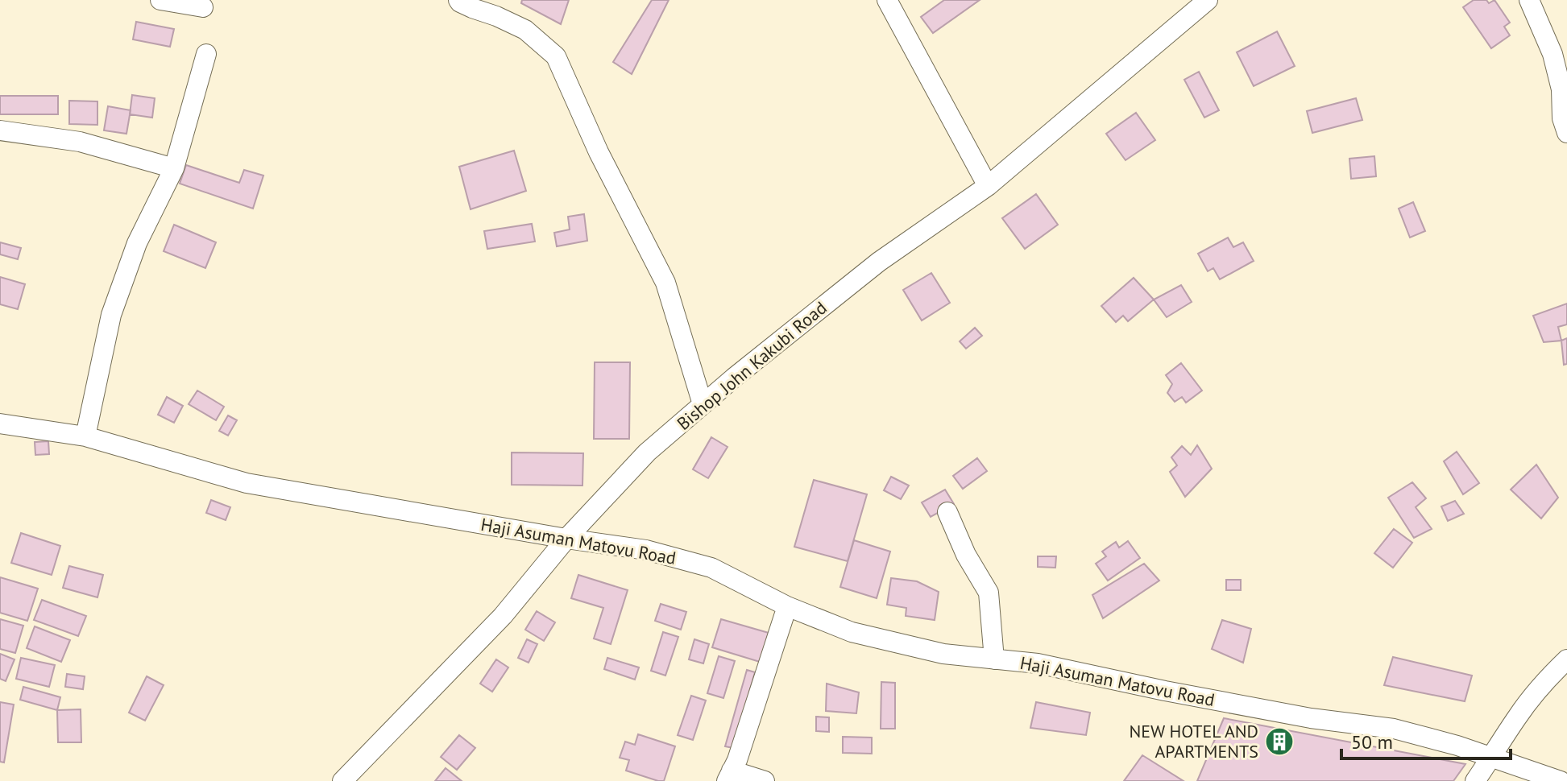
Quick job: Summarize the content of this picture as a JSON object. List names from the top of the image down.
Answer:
{
  "streets": {
    "street": ["Bishop John Kakubi Road", "Haji Asuman Matovu Road"]
  },
  "crossings": [
    ["Bishop John Kakubi Road", "Haji Asuman Matovu Road"]
  ],
  "places": {
    "building": ["NEW HOTEL AND APARTMENTS"]
  },
  "scale_bar": "50 m"
}
